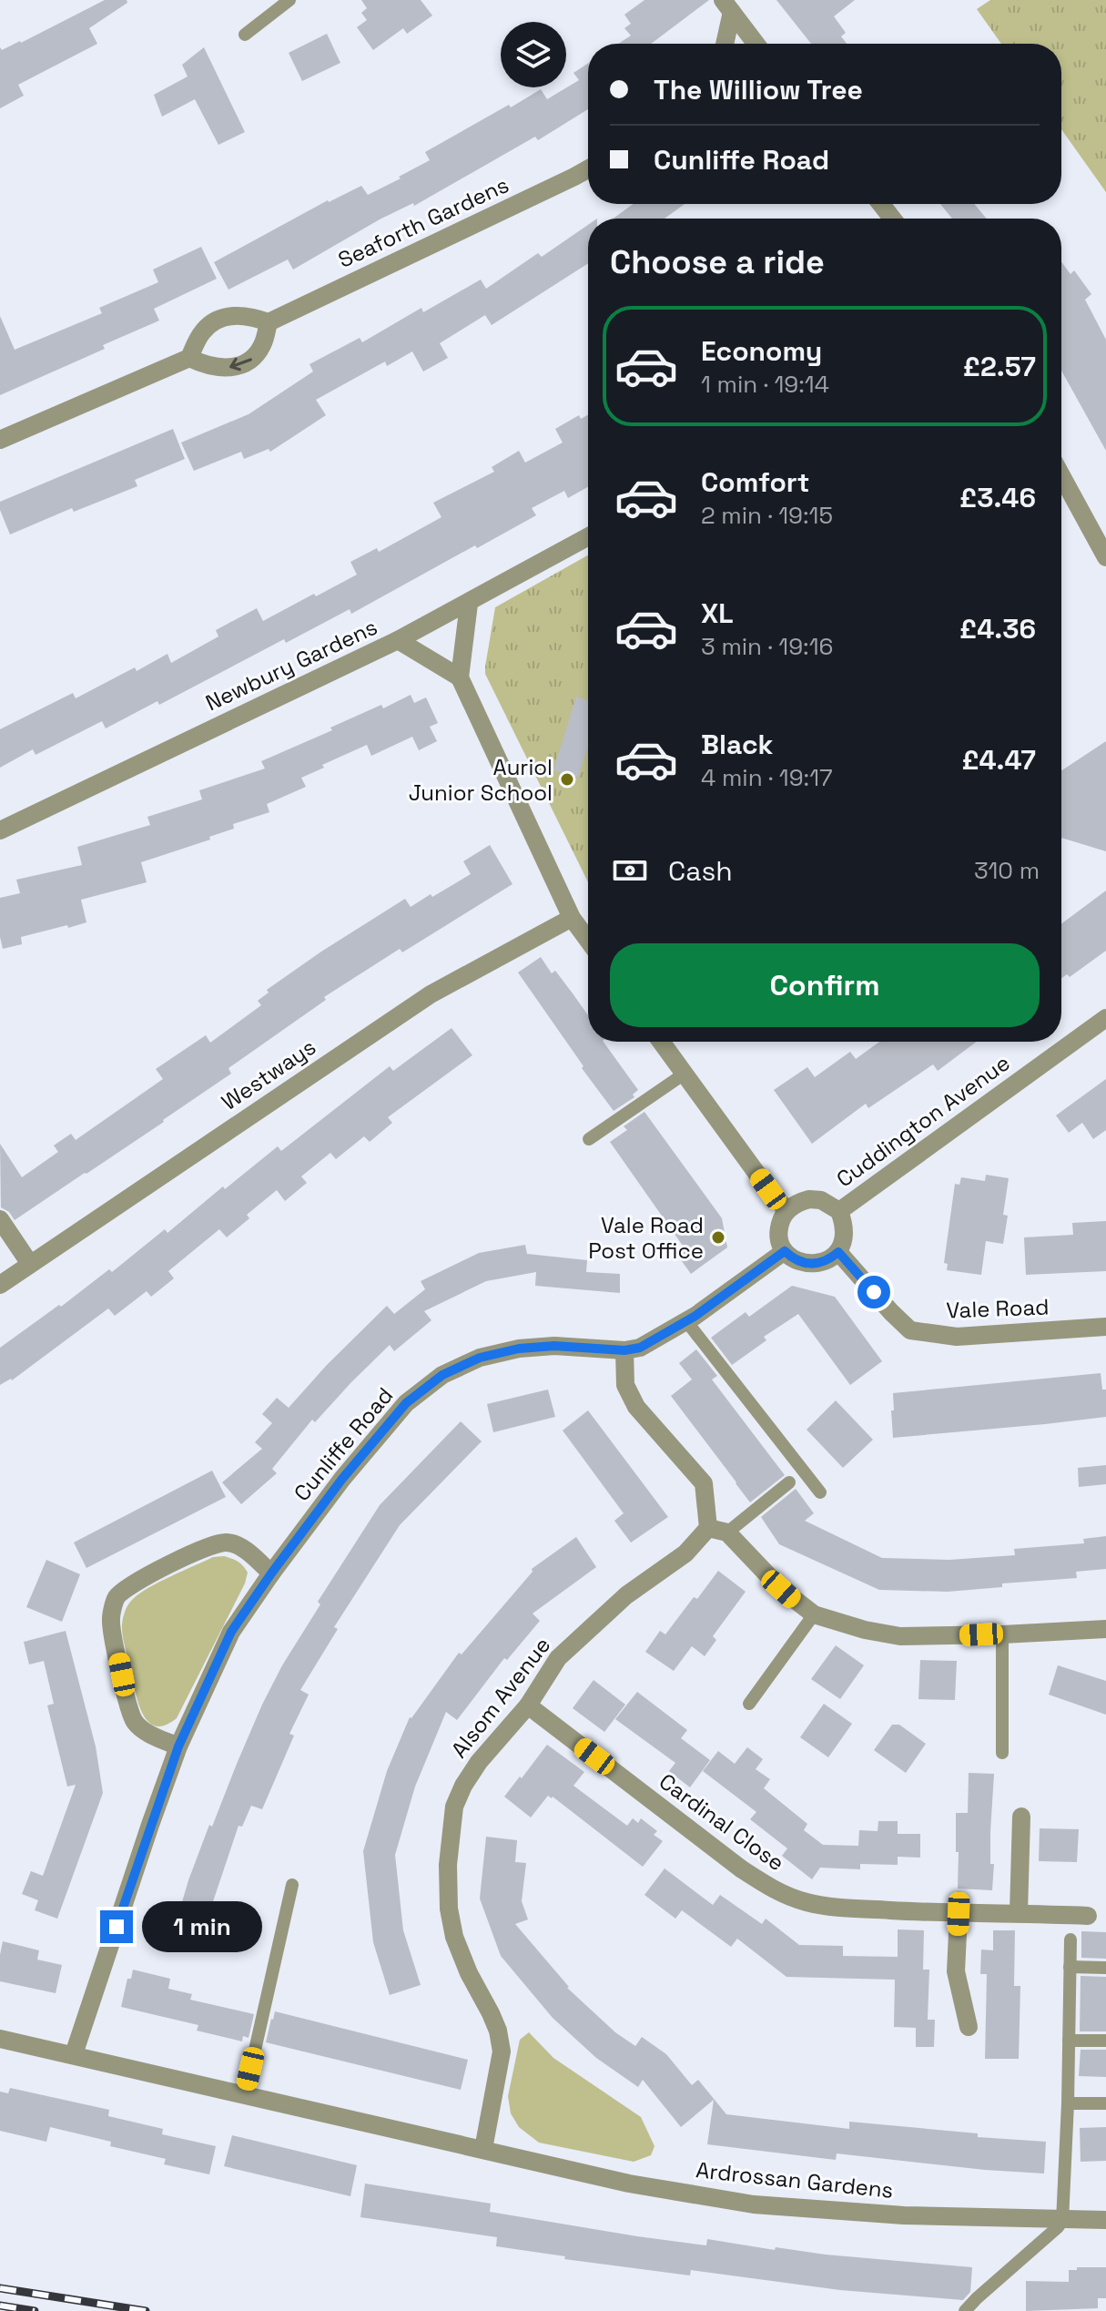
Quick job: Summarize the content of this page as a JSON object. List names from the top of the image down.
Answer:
{
  "streets": {
    "street": [
      "Seaforth Gardens",
      "Newbury Gardens",
      "Westways",
      "Cuddington Avenue",
      "Vale Road",
      "Cunliffe Road",
      "Alsom Avenue",
      "Cardinal Close",
      "Ardrossan Gardens"
    ]
  },
  "crossings": [
    ["Cuddington Avenue", "Vale Road"],
    ["Cuddington Avenue", "Cunliffe Road"],
    ["Vale Road", "Cunliffe Road"],
    ["Cunliffe Road", "Ardrossan Gardens"],
    ["Alsom Avenue", "Cardinal Close"],
    ["Alsom Avenue", "Ardrossan Gardens"]
  ],
  "places": ["Auriol Junior School", "Vale Road Post Office"],
  "page": {
    "banner": ["The Williow Tree", "Cunliffe Road"],
    "heading": "Choose a ride",
    "list": [
      {
        "name": "Economy",
        "note": "1 min · 19:14",
        "value": "£2.57"
      },
      {
        "name": "Comfort",
        "note": "2 min · 19:15",
        "value": "£3.46"
      },
      {
        "name": "XL",
        "note": "3 min · 19:16",
        "value": "£4.36"
      },
      {
        "name": "Black",
        "note": "4 min · 19:17",
        "value": "£4.47"
      }
    ],
    "pay": ["Cash", "310 m"],
    "buttons": "Confirm",
    "bubble": "1 min"
  }
}
